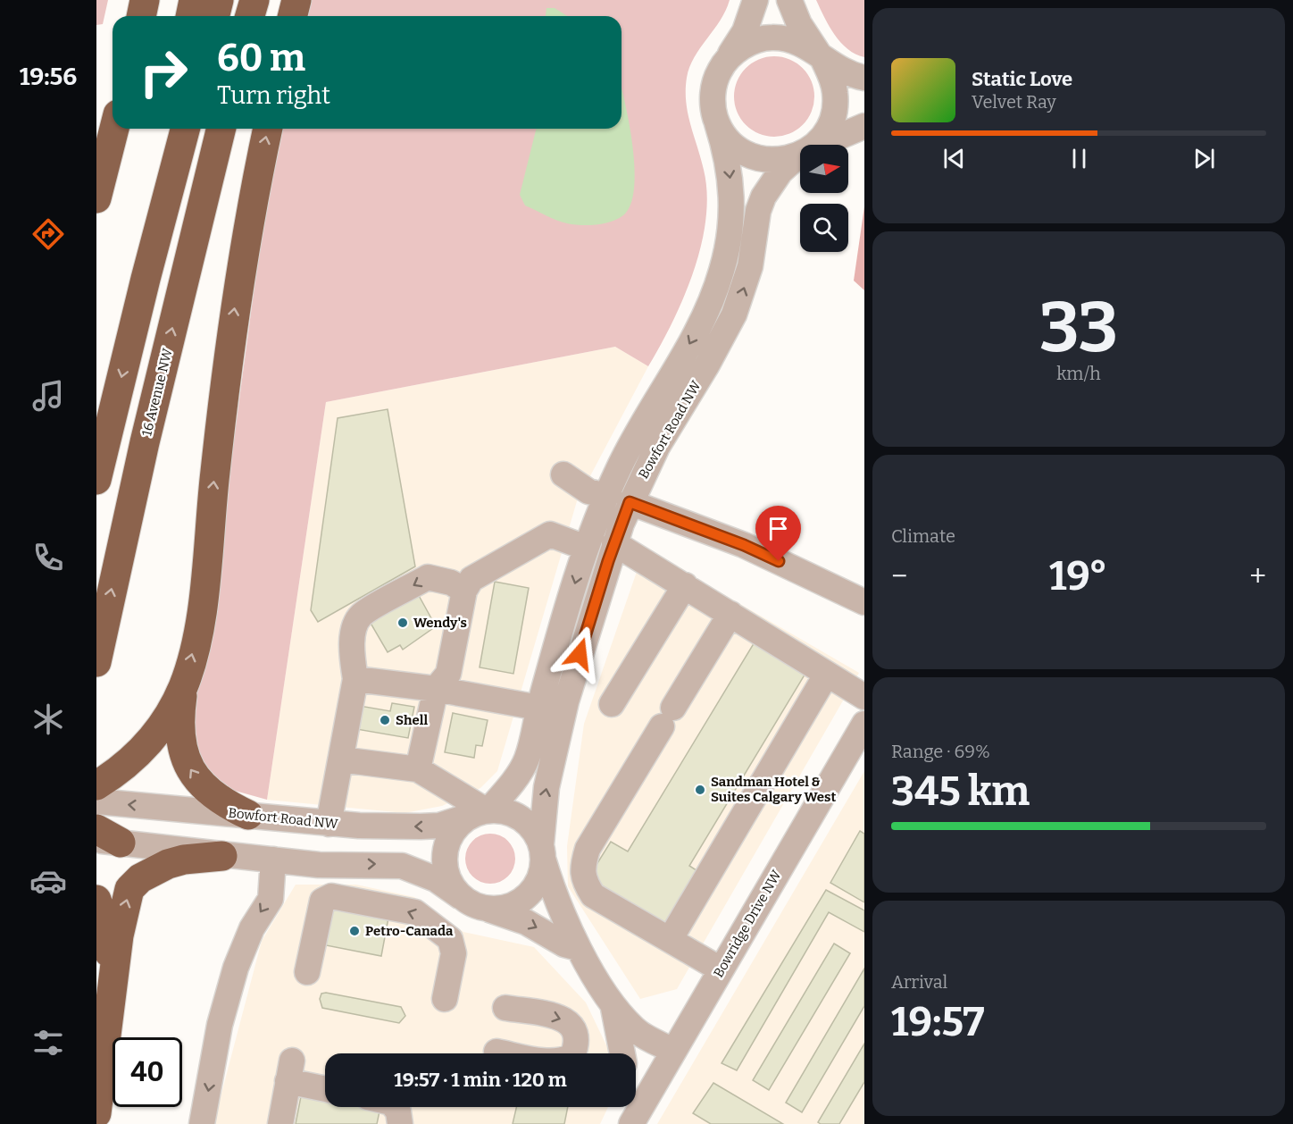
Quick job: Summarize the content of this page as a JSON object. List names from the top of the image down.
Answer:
{
  "streets": {
    "highway": ["16 Avenue NW"],
    "street": ["Bowfort Road NW", "Bowridge Drive NW"]
  },
  "crossings": [
    ["Bowfort Road NW", "Bowridge Drive NW"]
  ],
  "places": [
    "Wendy's",
    "Shell",
    "Sandman Hotel & Suites Calgary West",
    "Petro-Canada"
  ],
  "north": "right",
  "page": {
    "tabs": "19:56",
    "turn": ["60 m", "Turn right"],
    "song": ["Static Love", "Velvet Ray"],
    "tile": [
      ["33", "km/h"],
      "Climate",
      ["Range · 69%", "345 km"],
      ["Arrival", "19:57"]
    ],
    "heat": ["−", "19°", "+"],
    "limit": "40",
    "trip": "19:57 · 1 min · 120 m"
  }
}
